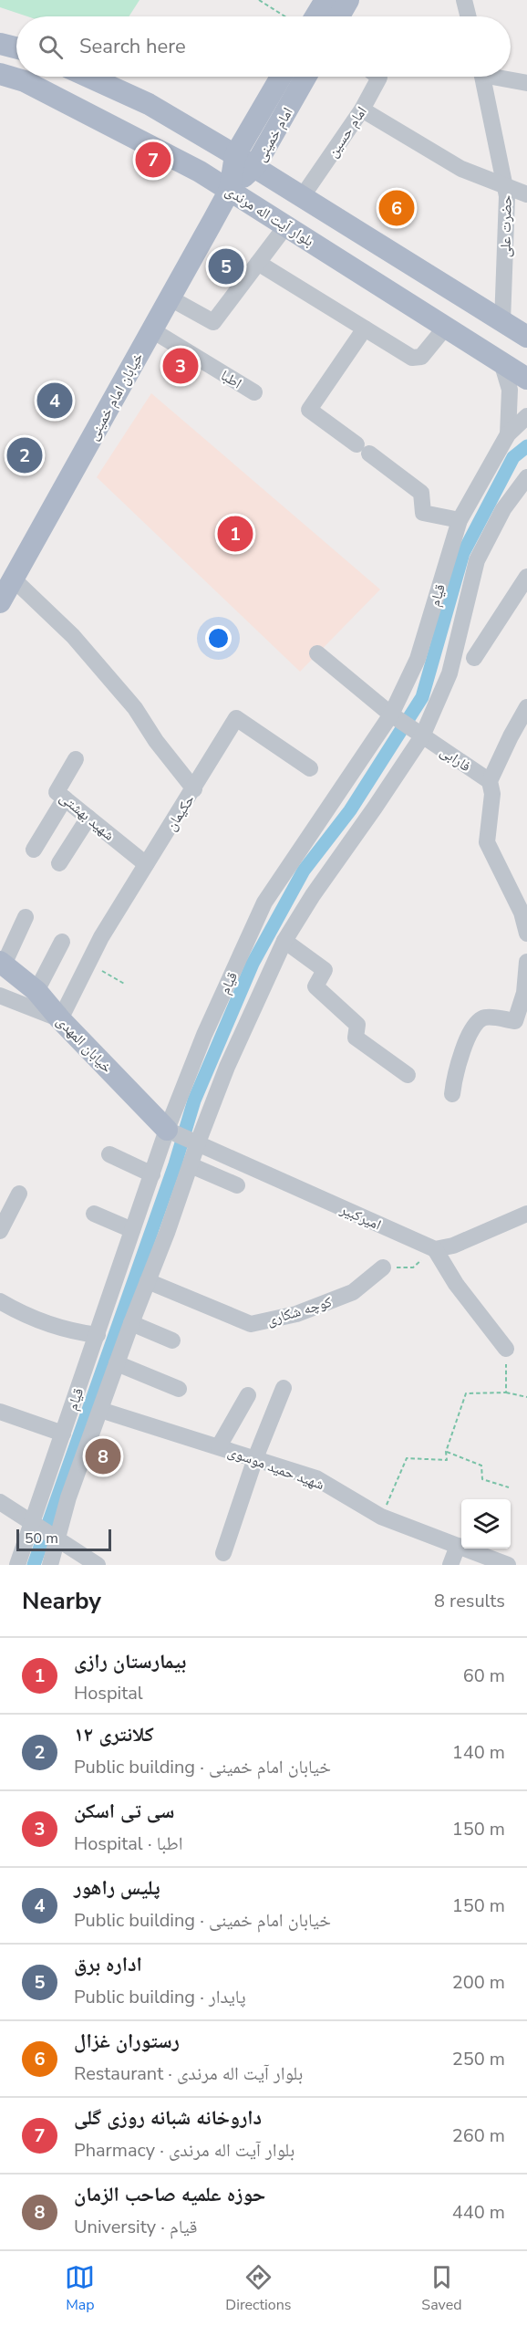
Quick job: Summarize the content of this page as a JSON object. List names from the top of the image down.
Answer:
{
  "streets": {
    "main road": [
      "امام خمینی",
      "بلوار آیت اله مرندی",
      "خیابان امام خمینی",
      "خیابان المهدی"
    ],
    "street": [
      "امام حسین",
      "حضرت علی",
      "اطبا",
      "قیام",
      "فارابی",
      "حکیمان",
      "شهید بهشتی",
      "امیرکبیر",
      "کوچه شکاری",
      "شهید حمید موسوی"
    ]
  },
  "crossings": [
    ["امام خمینی", "بلوار آیت اله مرندی"],
    ["امام خمینی", "خیابان امام خمینی"],
    ["بلوار آیت اله مرندی", "خیابان امام خمینی"],
    ["اطبا", "خیابان امام خمینی"],
    ["خیابان امام خمینی", "حکیمان"],
    ["قیام", "فارابی"],
    ["قیام", "خیابان المهدی"],
    ["قیام", "امیرکبیر"],
    ["قیام", "کوچه شکاری"],
    ["قیام", "شهید حمید موسوی"],
    ["حکیمان", "شهید بهشتی"],
    ["حکیمان", "خیابان المهدی"],
    ["خیابان المهدی", "امیرکبیر"]
  ],
  "scale_bar": "50 m",
  "page": {
    "search": "Search here",
    "pins": [
      "7",
      "6",
      "5",
      "3",
      "4",
      "2",
      "1",
      "8"
    ],
    "scale": "50 m",
    "heading": ["Nearby", "8 results"],
    "list": [
      {
        "mark": "1",
        "name": "بیمارستان رازی",
        "note": "Hospital",
        "value": "60 m"
      },
      {
        "mark": "2",
        "name": "کلانتری ۱۲",
        "note": "Public building · خیابان امام خمینی",
        "value": "140 m"
      },
      {
        "mark": "3",
        "name": "سی تی اسکن",
        "note": "Hospital · اطبا",
        "value": "150 m"
      },
      {
        "mark": "4",
        "name": "پلیس راهور",
        "note": "Public building · خیابان امام خمینی",
        "value": "150 m"
      },
      {
        "mark": "5",
        "name": "اداره برق",
        "note": "Public building · پایدار",
        "value": "200 m"
      },
      {
        "mark": "6",
        "name": "رستوران غزال",
        "note": "Restaurant · بلوار آیت اله مرندی",
        "value": "250 m"
      },
      {
        "mark": "7",
        "name": "داروخانه شبانه روزی گلی",
        "note": "Pharmacy · بلوار آیت اله مرندی",
        "value": "260 m"
      },
      {
        "mark": "8",
        "name": "حوزه علمیه صاحب الزمان",
        "note": "University · قیام",
        "value": "440 m"
      }
    ],
    "nav": ["Map", "Directions", "Saved"]
  }
}
